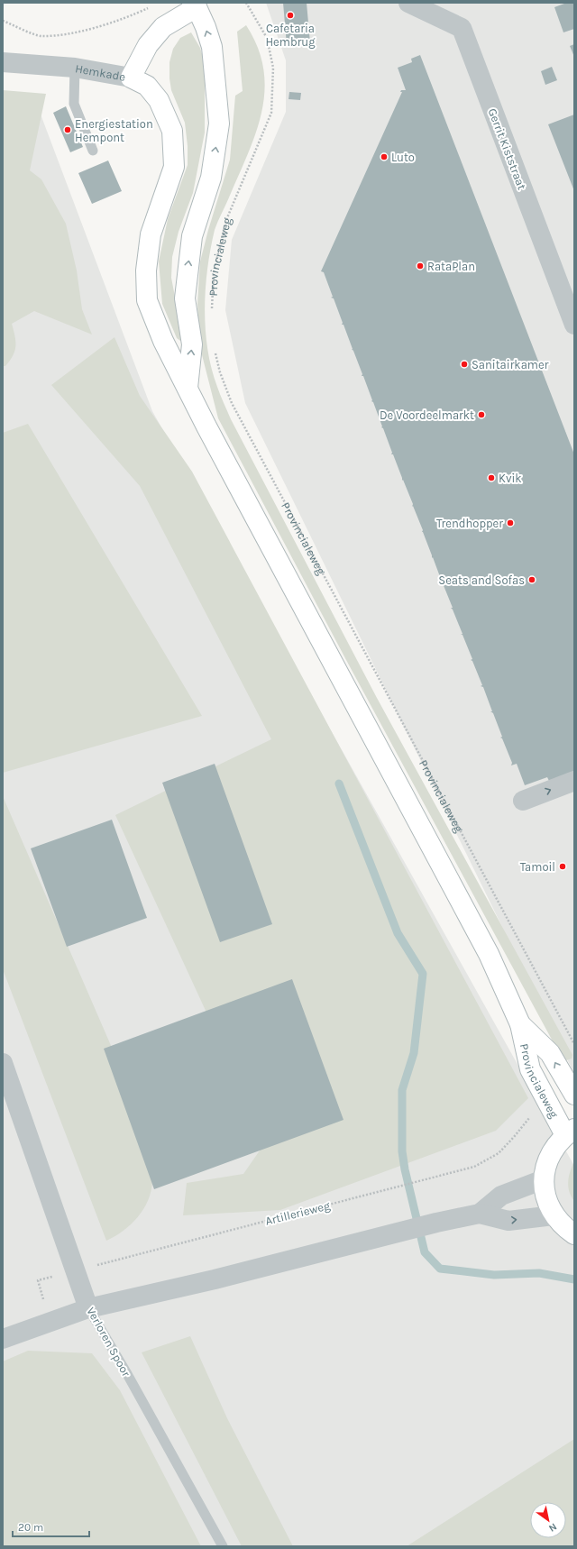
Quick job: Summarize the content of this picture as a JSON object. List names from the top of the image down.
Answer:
{
  "streets": {
    "main road": ["Hemkade", "Provincialeweg"],
    "street": ["Gerrit Kiststraat", "Verloren Spoor"],
    "path": ["Artillerieweg"]
  },
  "crossings": [
    ["Hemkade", "Provincialeweg"],
    ["Provincialeweg", "Artillerieweg"],
    ["Artillerieweg", "Verloren Spoor"]
  ],
  "places": [
    "Cafetaria Hembrug",
    "Energiestation Hempont",
    "Luto",
    "RataPlan",
    "Sanitairkamer",
    "De Voordeelmarkt",
    "Kvik",
    "Trendhopper",
    "Seats and Sofas",
    "Tamoil"
  ],
  "scale_bar": "20 m",
  "north": "bottom right"
}
